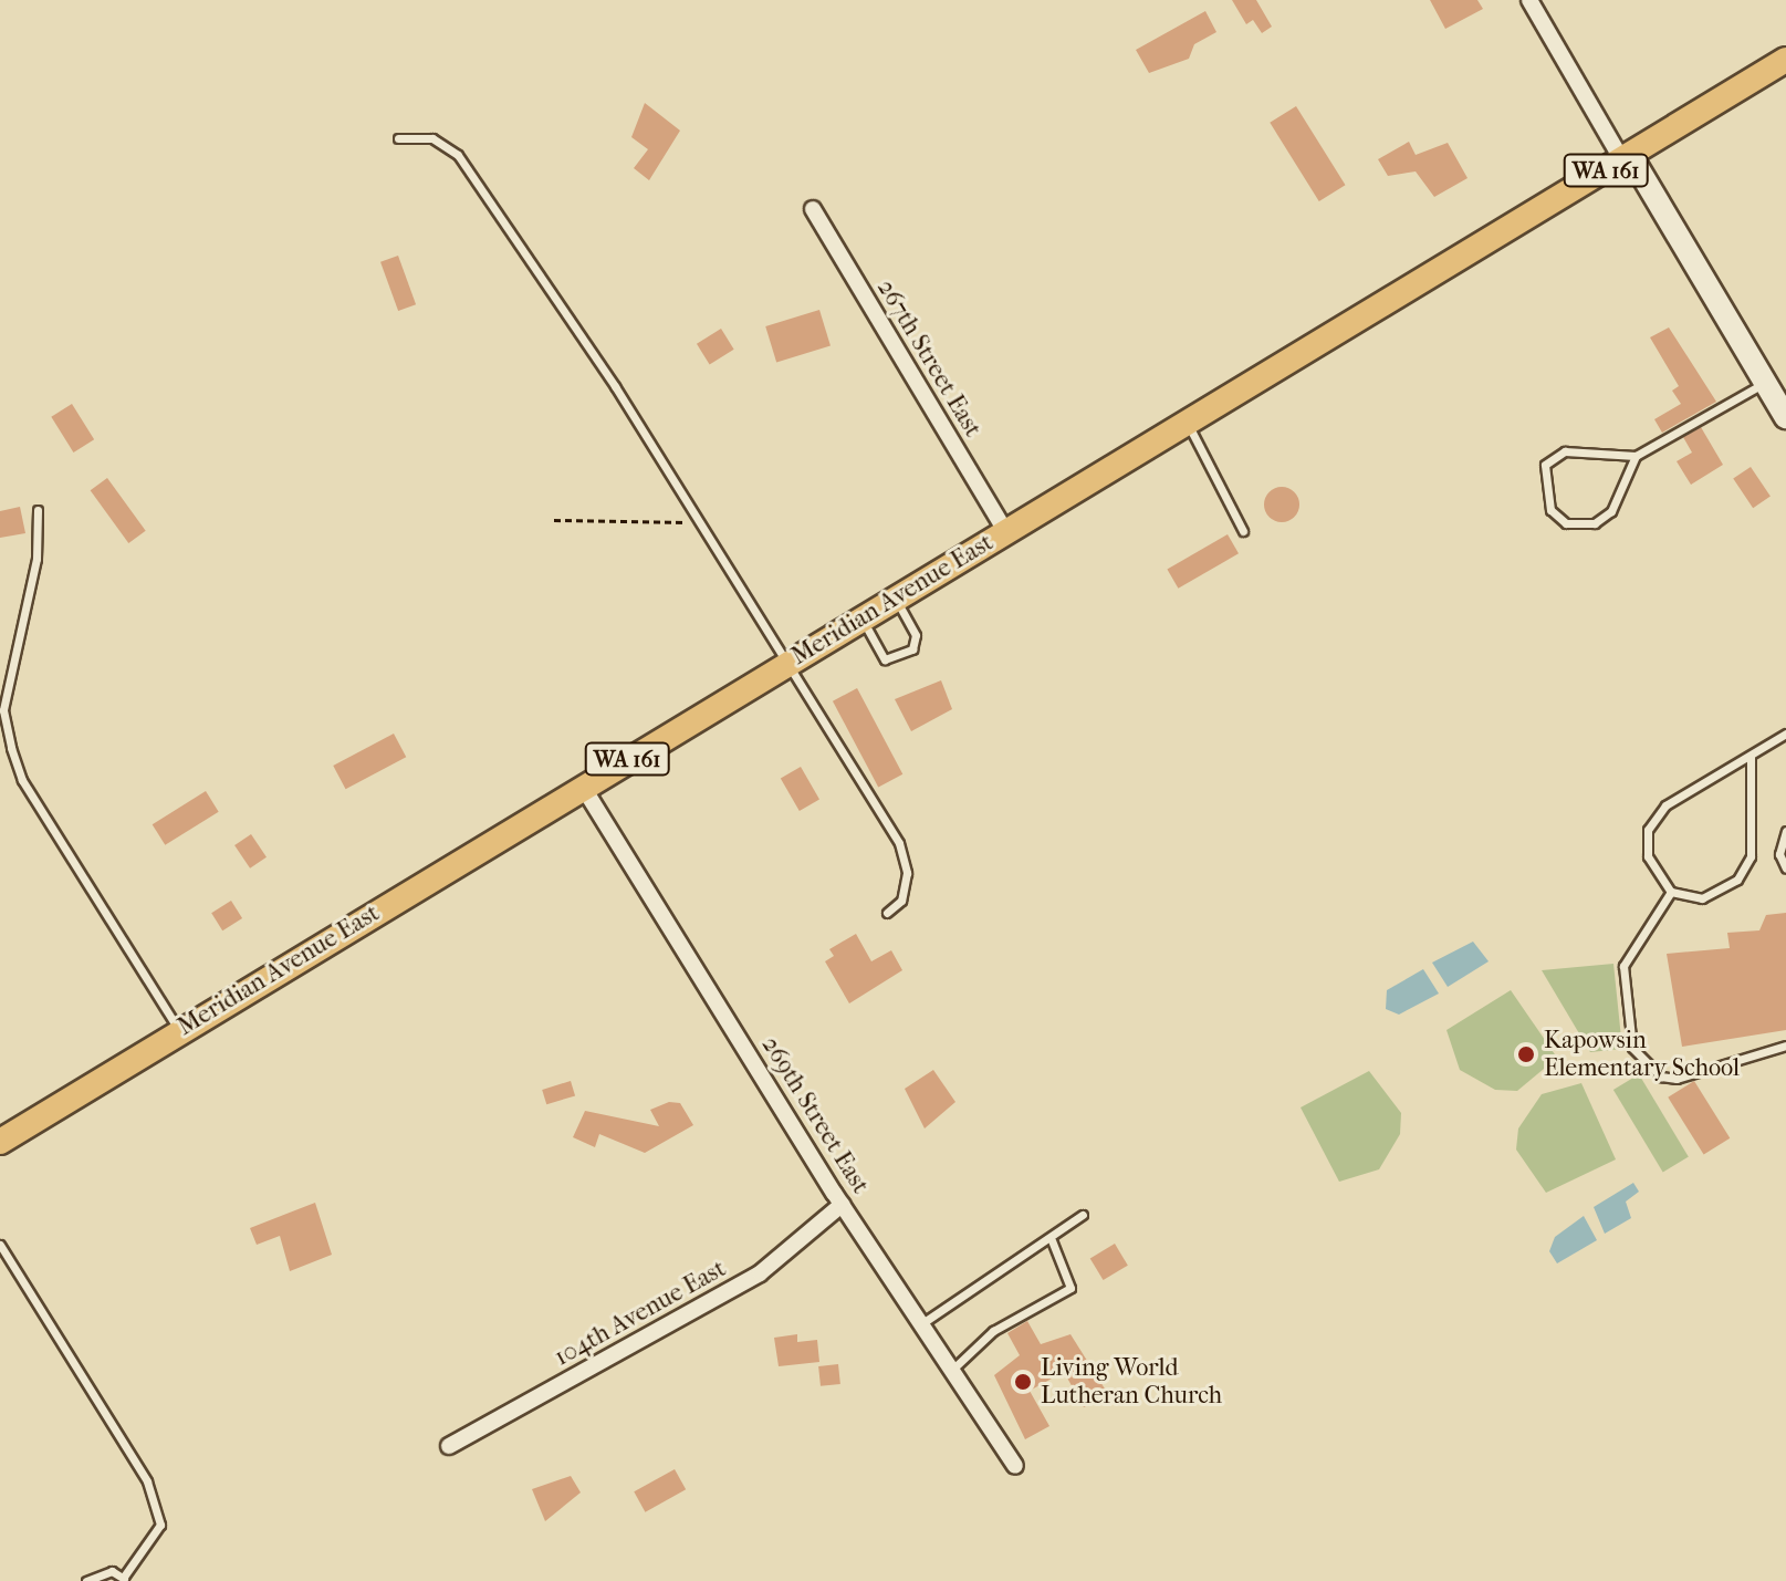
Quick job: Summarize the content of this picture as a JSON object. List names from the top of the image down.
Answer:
{
  "streets": {
    "main road": ["WA 161", "Meridian Avenue East"],
    "street": ["267th Street East", "269th Street East", "104th Avenue East"]
  },
  "crossings": [
    ["267th Street East", "Meridian Avenue East"],
    ["Meridian Avenue East", "269th Street East"],
    ["269th Street East", "104th Avenue East"]
  ],
  "places": ["Kapowsin Elementary School", "Living World Lutheran Church"]
}
